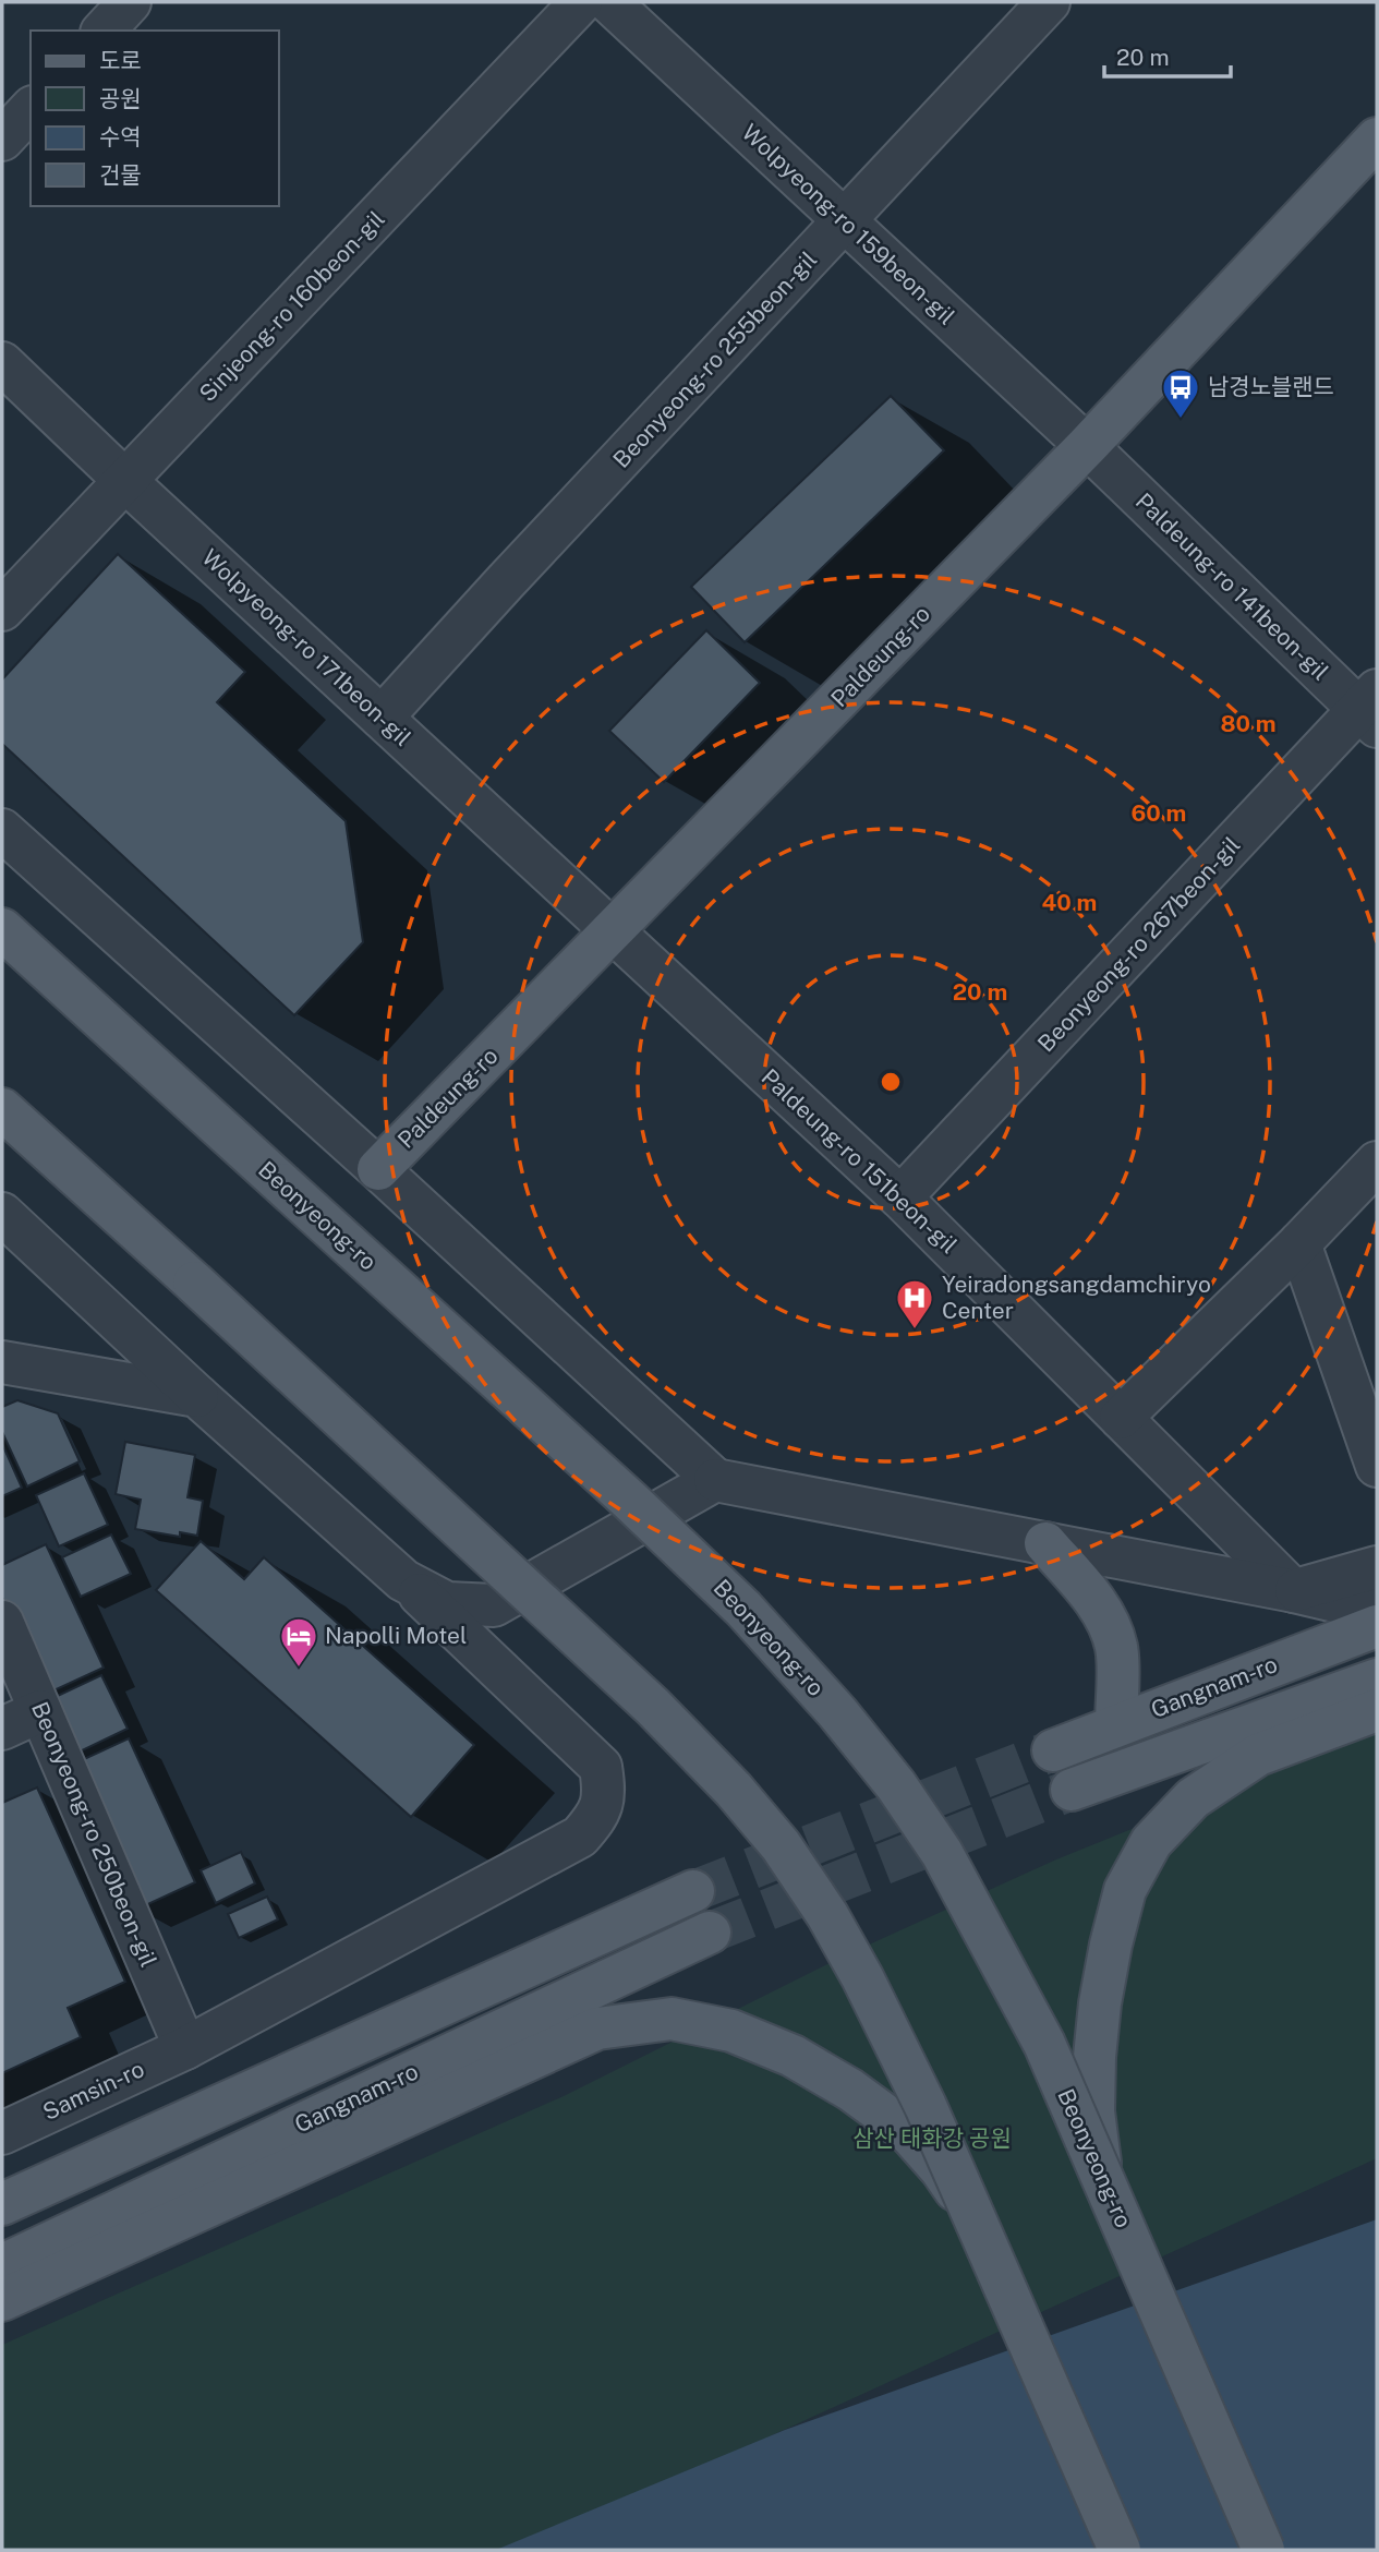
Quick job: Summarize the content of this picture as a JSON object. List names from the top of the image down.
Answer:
{
  "streets": {
    "main road": ["Paldeung-ro", "Beonyeong-ro", "Gangnam-ro"],
    "street": [
      "Wolpyeong-ro 159beon-gil",
      "Sinjeong-ro 160beon-gil",
      "Beonyeong-ro 255beon-gil",
      "Paldeung-ro 141beon-gil",
      "Wolpyeong-ro 171beon-gil",
      "Beonyeong-ro 267beon-gil",
      "Paldeung-ro 151beon-gil",
      "Beonyeong-ro 250beon-gil",
      "Samsin-ro"
    ]
  },
  "crossings": [
    ["Wolpyeong-ro 159beon-gil", "Beonyeong-ro 255beon-gil"],
    ["Wolpyeong-ro 159beon-gil", "Paldeung-ro 141beon-gil"],
    ["Wolpyeong-ro 159beon-gil", "Paldeung-ro"],
    ["Sinjeong-ro 160beon-gil", "Wolpyeong-ro 171beon-gil"],
    ["Beonyeong-ro 255beon-gil", "Wolpyeong-ro 171beon-gil"],
    ["Paldeung-ro 141beon-gil", "Paldeung-ro"],
    ["Paldeung-ro 141beon-gil", "Beonyeong-ro 267beon-gil"],
    ["Wolpyeong-ro 171beon-gil", "Paldeung-ro"],
    ["Wolpyeong-ro 171beon-gil", "Paldeung-ro 151beon-gil"],
    ["Paldeung-ro", "Paldeung-ro 151beon-gil"],
    ["Beonyeong-ro 267beon-gil", "Paldeung-ro 151beon-gil"],
    ["Beonyeong-ro 250beon-gil", "Samsin-ro"]
  ],
  "parks": ["삼산 태화강 공원"],
  "places": {
    "bus stop": ["남경노블랜드"],
    "hospital": ["Yeiradongsangdamchiryo Center"],
    "hotel": ["Napolli Motel"]
  },
  "legend": [
    "도로",
    "공원",
    "수역",
    "건물"
  ],
  "scale_bar": "20 m",
  "rings": [
    "80 m",
    "60 m",
    "40 m",
    "20 m"
  ]
}
